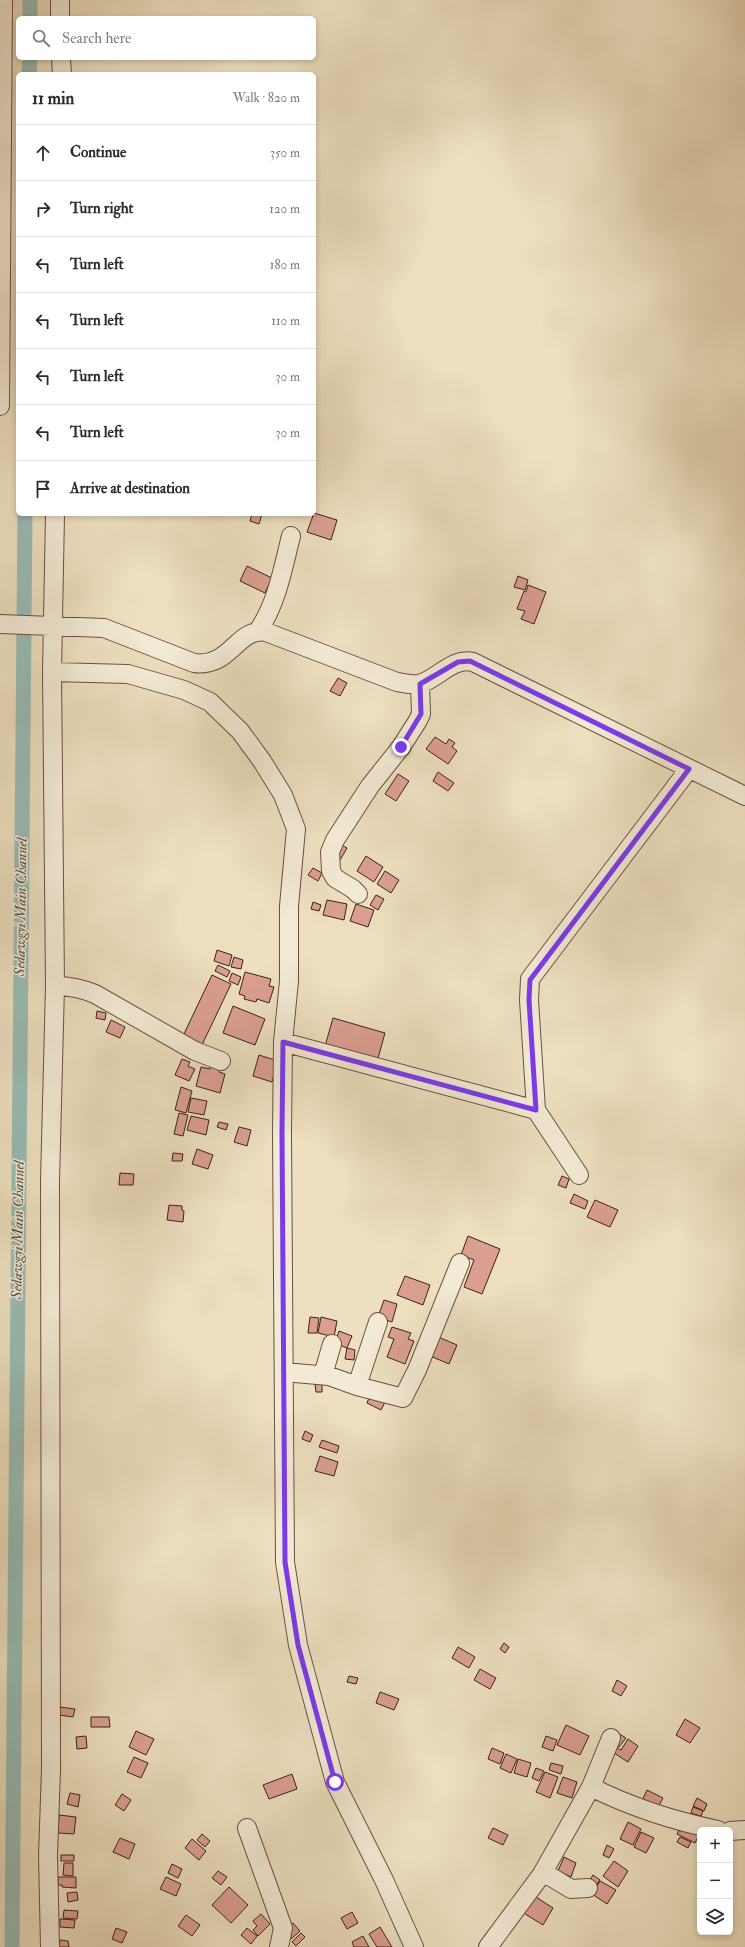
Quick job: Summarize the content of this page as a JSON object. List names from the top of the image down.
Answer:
{
  "water": ["Sedawgyi Main Channel"],
  "page": {
    "search": "Search here",
    "heading": ["11 min", "Walk · 820 m"],
    "list": [
      ["Continue", "350 m"],
      ["Turn right", "120 m"],
      ["Turn left", "180 m"],
      ["Turn left", "110 m"],
      ["Turn left", "30 m"],
      ["Turn left", "30 m"],
      "Arrive at destination"
    ],
    "map_buttons": ["+", "−"]
  }
}
